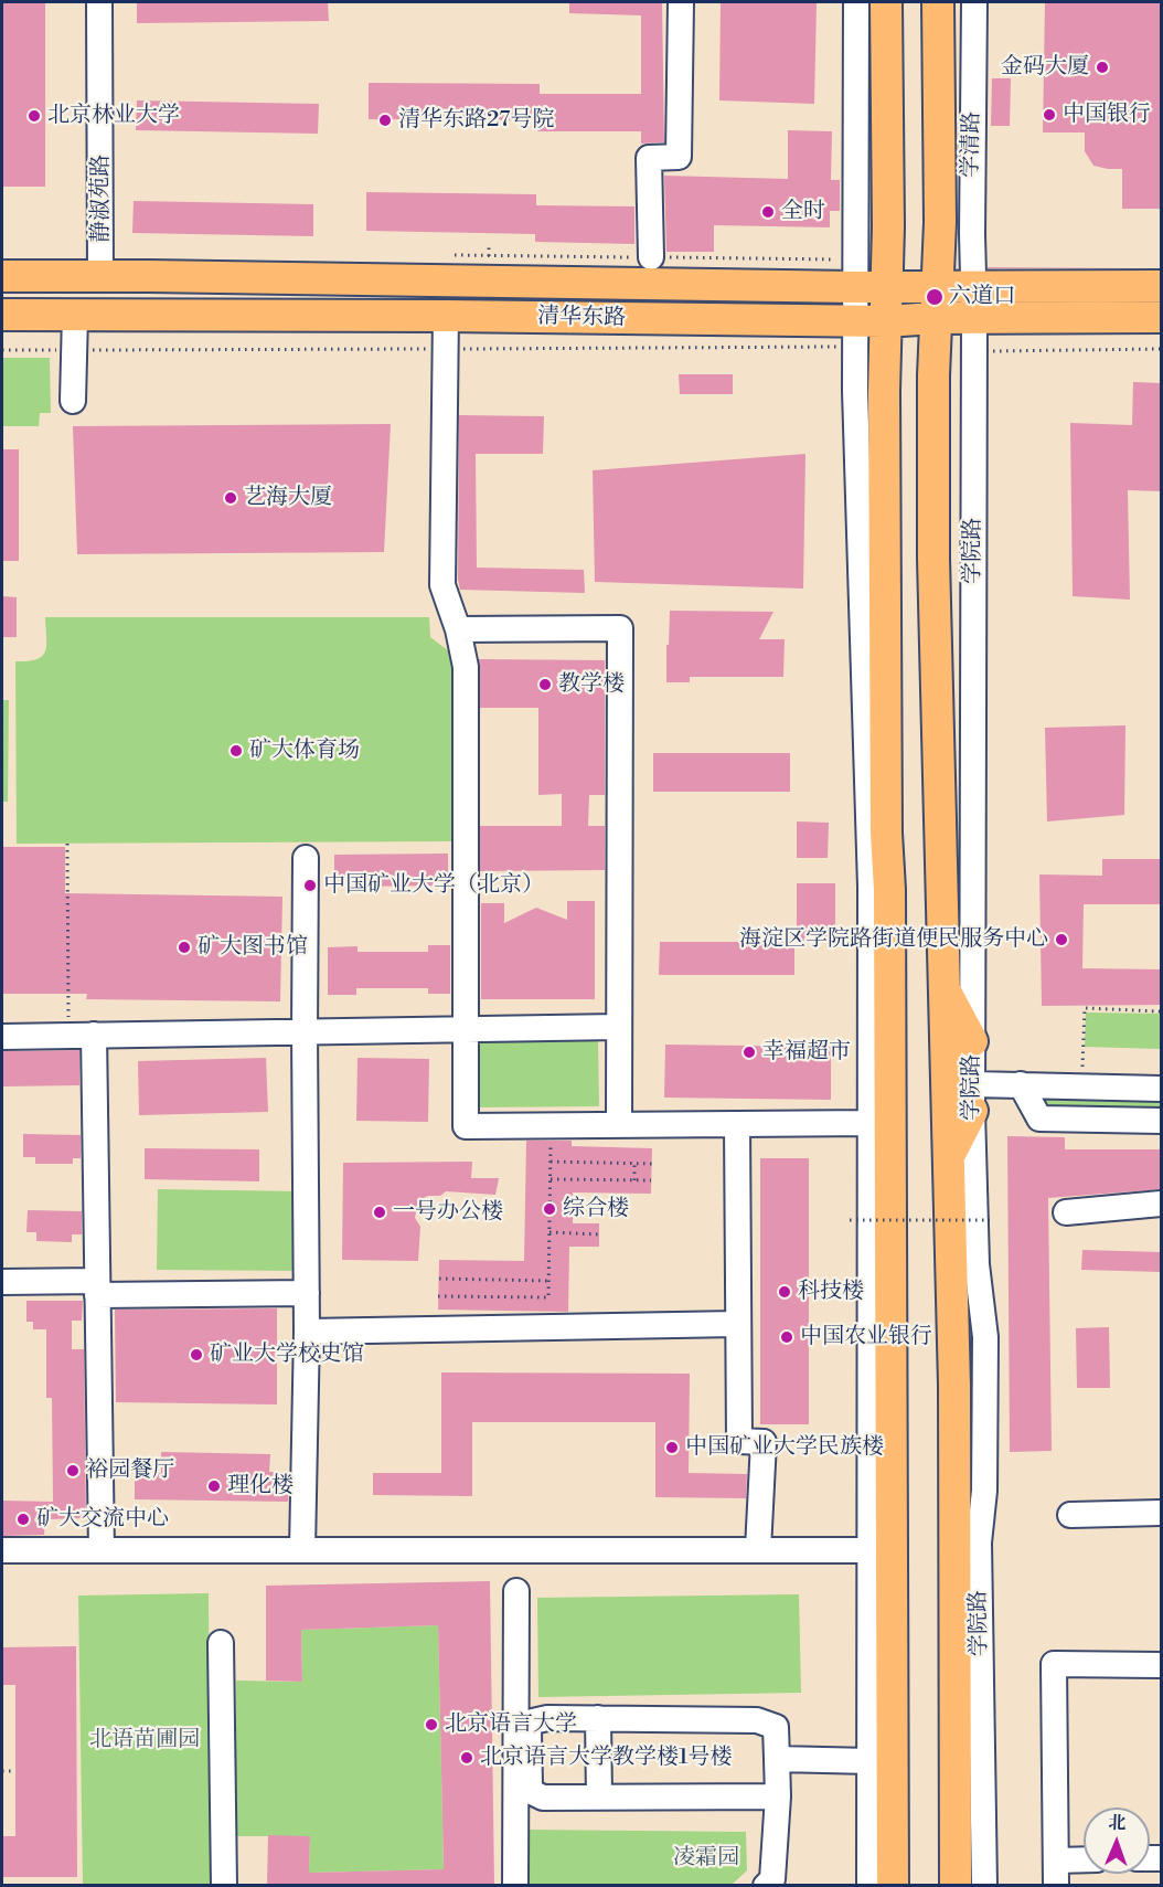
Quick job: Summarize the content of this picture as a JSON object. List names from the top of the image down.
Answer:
{
  "streets": {
    "main road": ["学清路", "清华东路", "学院路"],
    "street": ["静淑苑路"]
  },
  "crossings": [
    ["学清路", "清华东路"],
    ["学清路", "学院路"],
    ["静淑苑路", "清华东路"],
    ["清华东路", "学院路"]
  ],
  "parks": ["北语苗圃园", "凌霜园"],
  "places": [
    "金码大厦",
    "中国银行",
    "北京林业大学",
    "清华东路27号院",
    "全时",
    "六道口",
    "艺海大厦",
    "教学楼",
    "矿大体育场",
    "中国矿业大学（北京）",
    "海淀区学院路街道便民服务中心",
    "矿大图书馆",
    "幸福超市",
    "综合楼",
    "一号办公楼",
    "科技楼",
    "中国农业银行",
    "矿业大学校史馆",
    "中国矿业大学民族楼",
    "裕园餐厅",
    "理化楼",
    "矿大交流中心",
    "北京语言大学",
    "北京语言大学教学楼1号楼"
  ],
  "north": "top"
}
